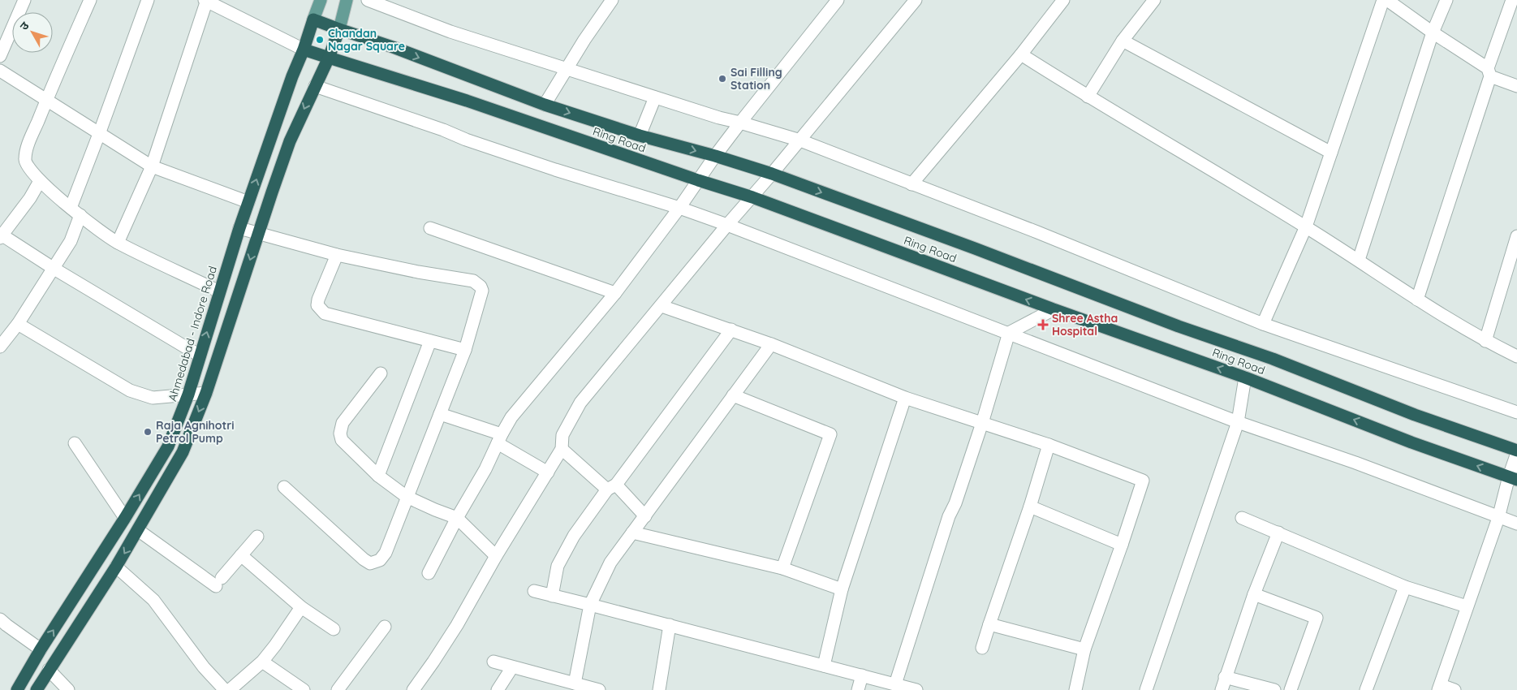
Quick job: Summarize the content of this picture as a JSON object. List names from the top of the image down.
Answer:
{
  "streets": {
    "highway": ["Ring Road", "Ahmedabad - Indore Road"]
  },
  "crossings": [
    ["Ring Road", "Ahmedabad - Indore Road"]
  ],
  "places": {
    "other": ["Chandan Nagar Square", "Sai Filling Station", "Raja Agnihotri Petrol Pump"],
    "health": ["Shree Astha Hospital"]
  },
  "north": "top left"
}
